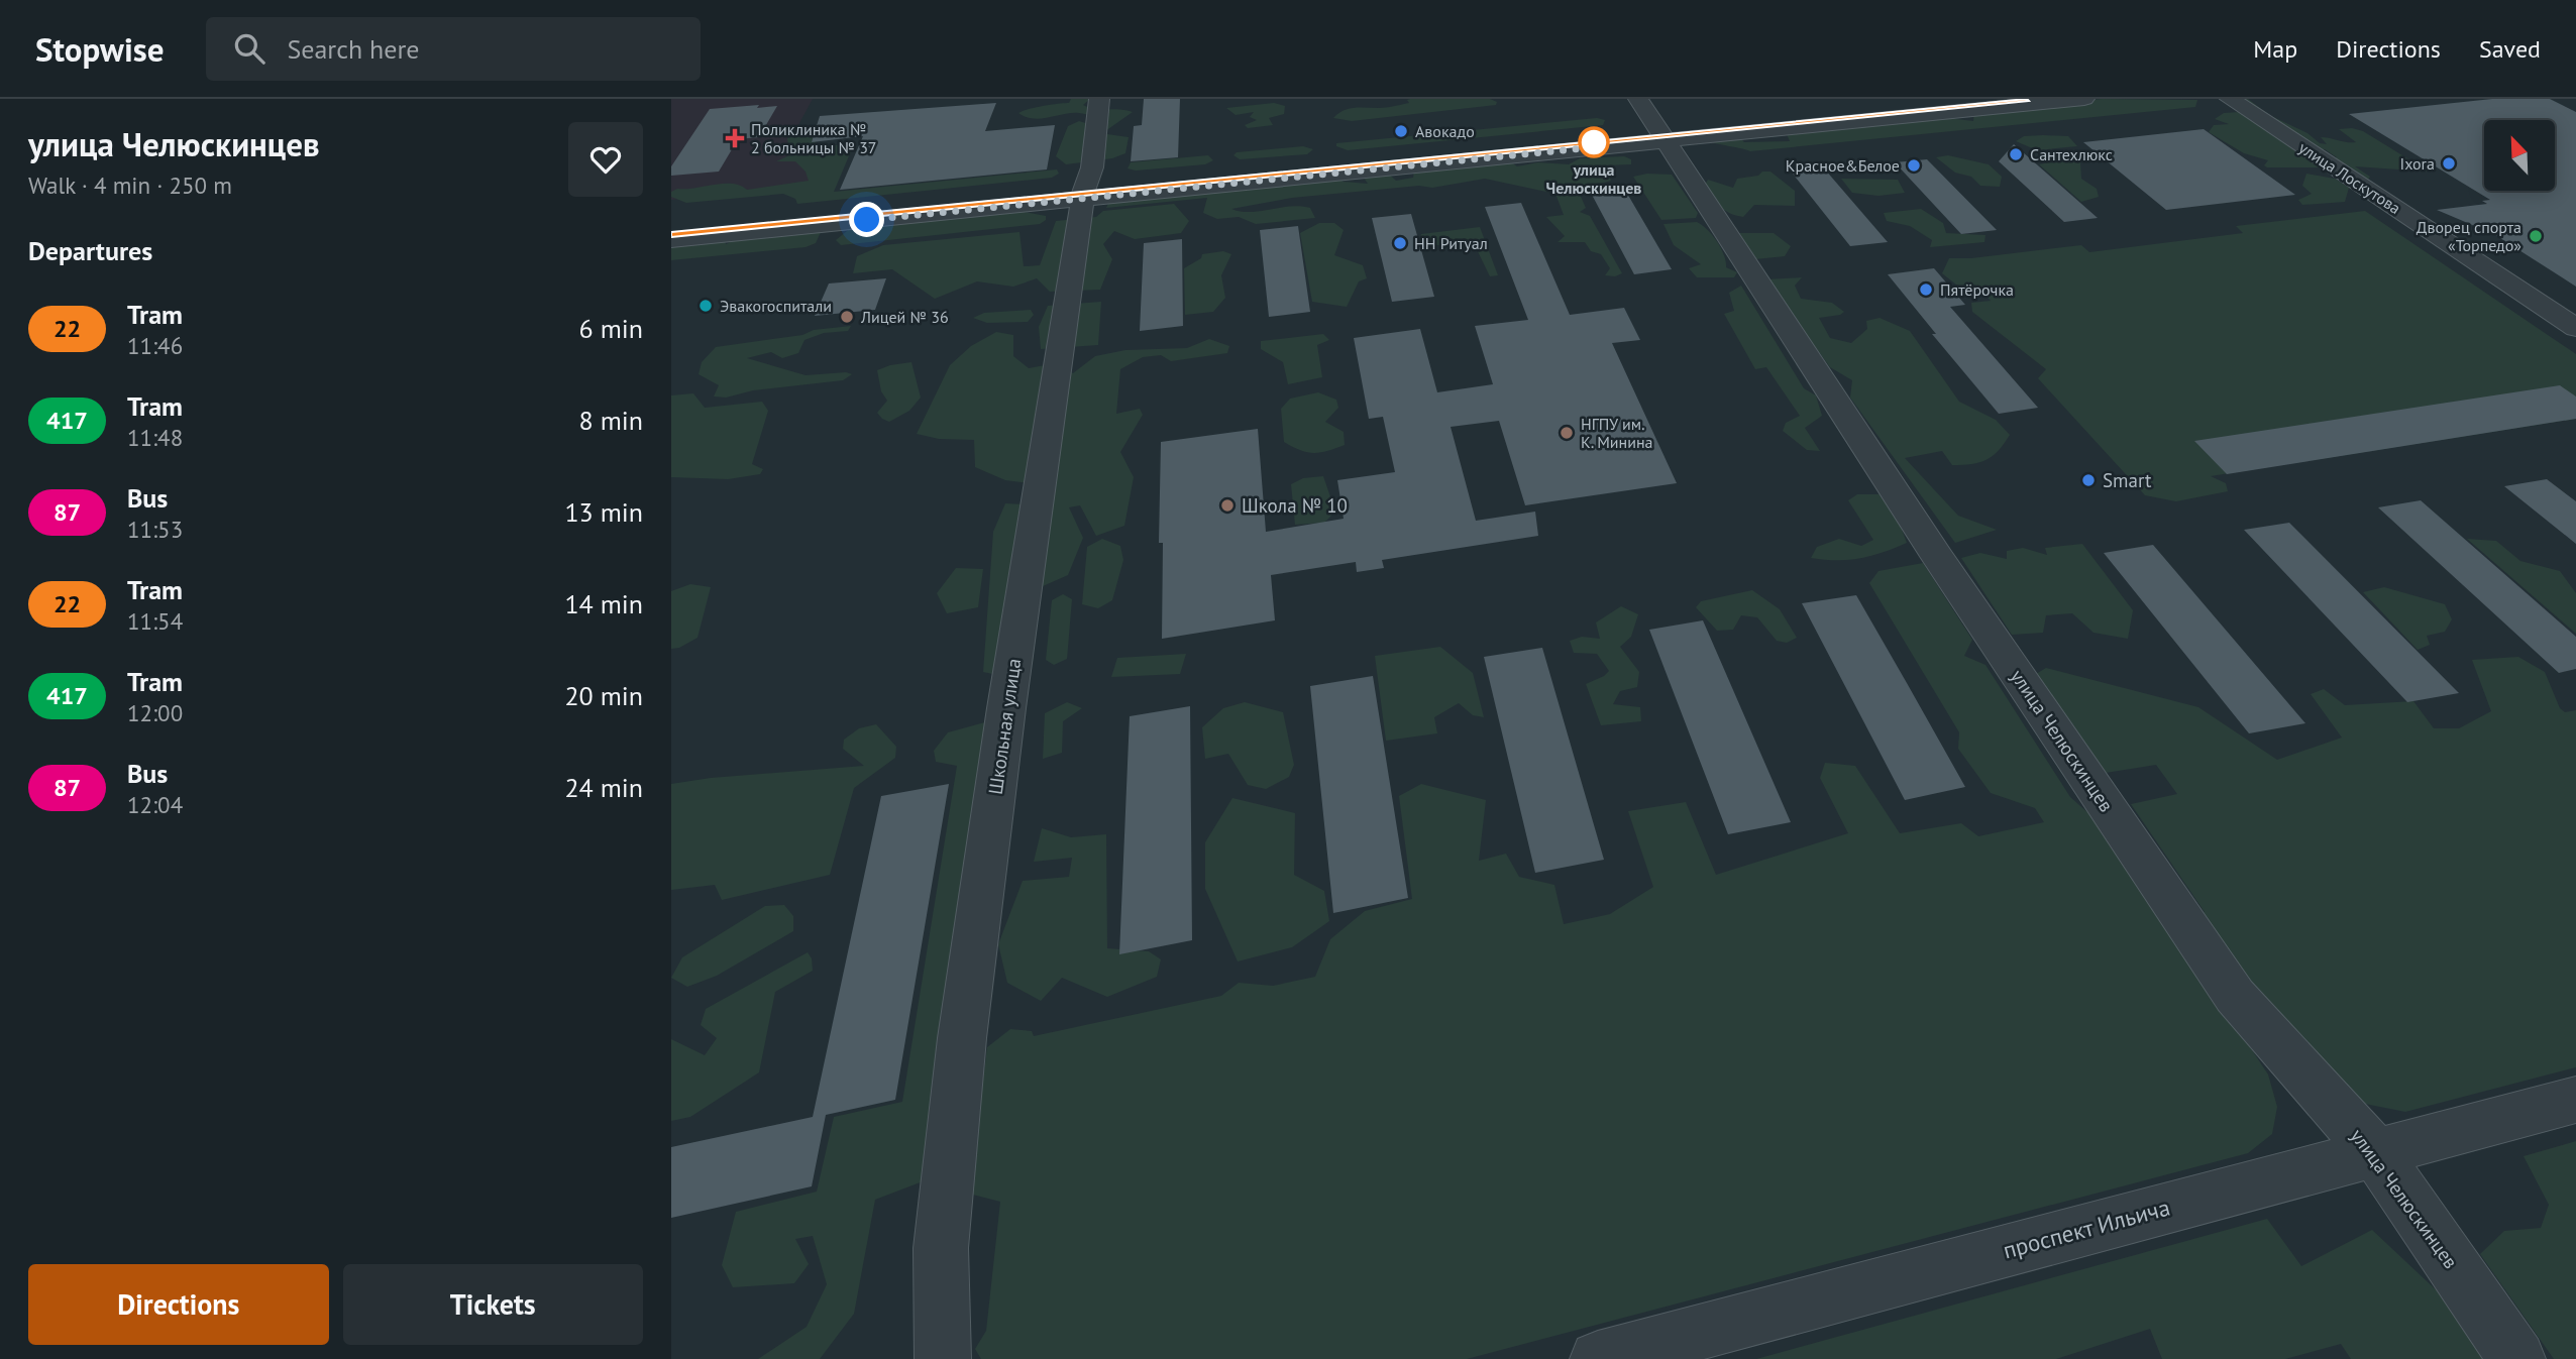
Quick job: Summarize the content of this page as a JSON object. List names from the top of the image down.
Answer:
{
  "streets": {
    "street": [
      "улица Лоскутова",
      "Школьная улица",
      "улица Челюскинцев",
      "проспект Ильича"
    ]
  },
  "crossings": [
    ["улица Челюскинцев", "проспект Ильича"]
  ],
  "places": {
    "other": [
      "Авокадо",
      "улица Челюскинцев",
      "Сантехлюкс",
      "Ixora",
      "Красное&Белое",
      "Дворец спорта «Торпедо»",
      "НН Ритуал",
      "Пятёрочка",
      "Эвакогоспитали",
      "Лицей № 36",
      "НГПУ им. К. Минина",
      "Smart",
      "Школа № 10"
    ],
    "health": ["Поликлиника № 2 больницы № 37"]
  },
  "lines": ["tram line 22"],
  "north": "top left",
  "page": {
    "header": "Stopwise",
    "search": "Search here",
    "nav": ["Map", "Directions", "Saved"],
    "heading": [
      ["улица Челюскинцев", "Walk · 4 min · 250 m"],
      "Departures"
    ],
    "list": [
      {
        "mark": "22",
        "name": "Tram",
        "note": "11:46",
        "value": "6 min"
      },
      {
        "mark": "417",
        "name": "Tram",
        "note": "11:48",
        "value": "8 min"
      },
      {
        "mark": "87",
        "name": "Bus",
        "note": "11:53",
        "value": "13 min"
      },
      {
        "mark": "22",
        "name": "Tram",
        "note": "11:54",
        "value": "14 min"
      },
      {
        "mark": "417",
        "name": "Tram",
        "note": "12:00",
        "value": "20 min"
      },
      {
        "mark": "87",
        "name": "Bus",
        "note": "12:04",
        "value": "24 min"
      }
    ],
    "buttons": ["Directions", "Tickets"]
  }
}
